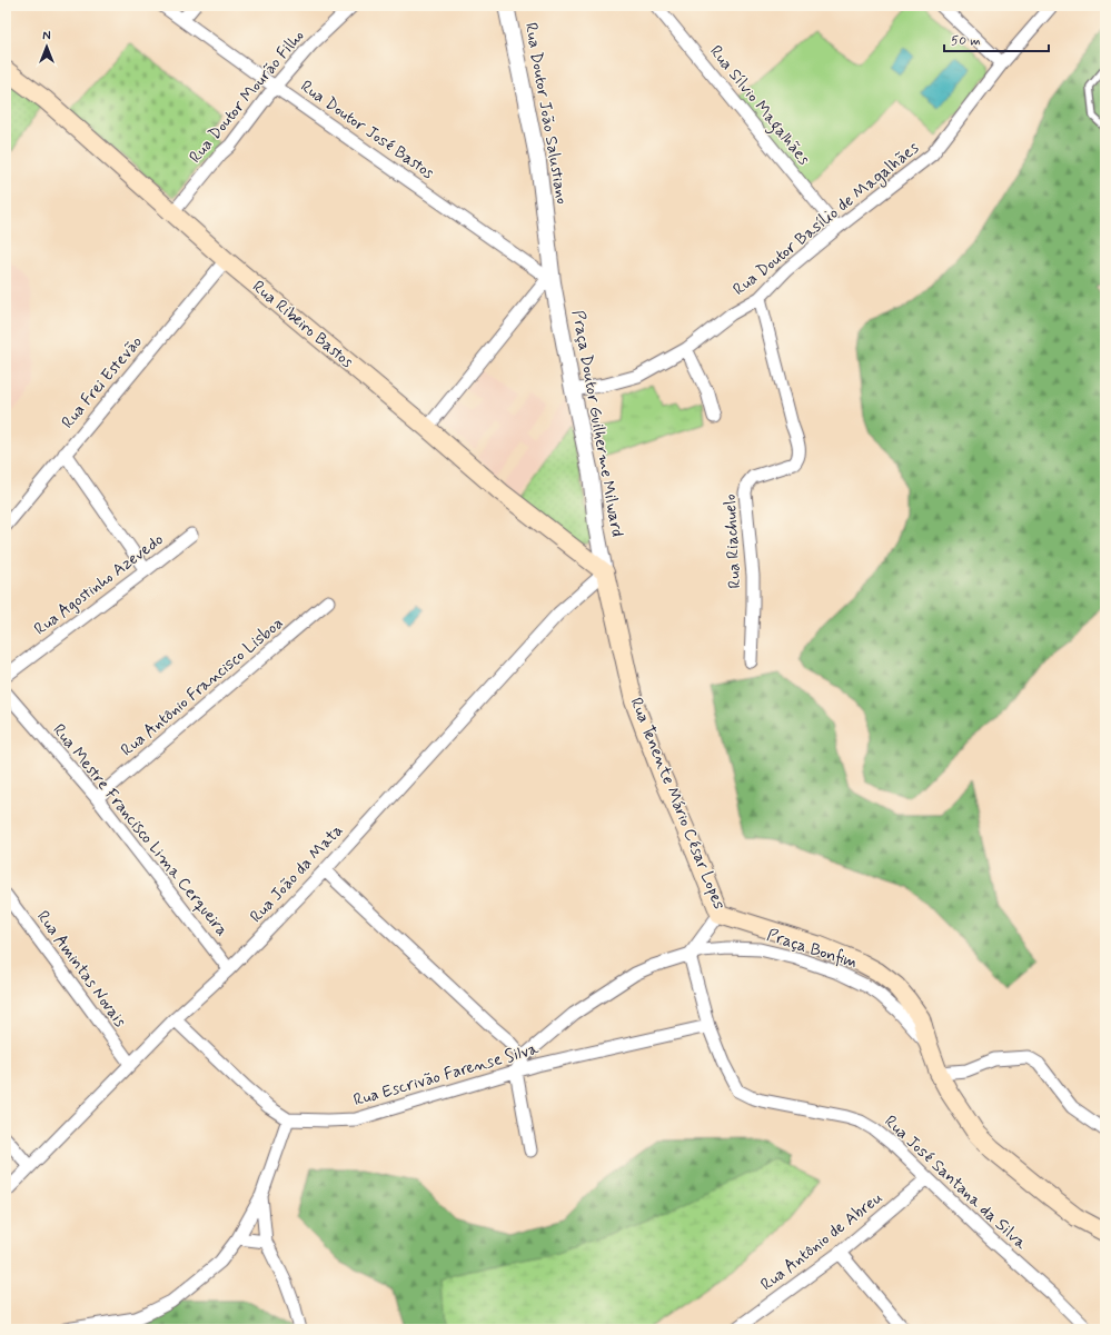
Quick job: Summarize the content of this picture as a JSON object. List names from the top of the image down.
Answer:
{
  "streets": {
    "main road": ["Rua Ribeiro Bastos", "Rua Tenente Mário César Lopes"],
    "street": [
      "Rua Doutor Mourão Filho",
      "Rua Sílvio Magalhães",
      "Rua Doutor João Salustiano",
      "Rua Doutor José Bastos",
      "Rua Doutor Basílio de Magalhães",
      "Rua Frei Estevão",
      "Praça Doutor Guilherme Milward",
      "Rua Riachuelo",
      "Rua Agostinho Azevedo",
      "Rua Antônio Francisco Lisboa",
      "Rua Mestre Francisco Lima Cerqueira",
      "Rua João da Mata",
      "Praça Bonfim",
      "Rua Amintas Novais",
      "Rua Escrivão Farense Silva",
      "Rua José Santana da Silva",
      "Rua Antônio de Abreu"
    ]
  },
  "crossings": [
    ["Rua Doutor Mourão Filho", "Rua Doutor José Bastos"],
    ["Rua Doutor Mourão Filho", "Rua Ribeiro Bastos"],
    ["Rua Sílvio Magalhães", "Rua Doutor Basílio de Magalhães"],
    ["Rua Doutor João Salustiano", "Rua Doutor José Bastos"],
    ["Rua Doutor João Salustiano", "Praça Doutor Guilherme Milward"],
    ["Rua Doutor José Bastos", "Praça Doutor Guilherme Milward"],
    ["Rua Doutor Basílio de Magalhães", "Praça Doutor Guilherme Milward"],
    ["Rua Doutor Basílio de Magalhães", "Rua Riachuelo"],
    ["Rua Ribeiro Bastos", "Rua Frei Estevão"],
    ["Rua Ribeiro Bastos", "Praça Doutor Guilherme Milward"],
    ["Rua Ribeiro Bastos", "Rua Tenente Mário César Lopes"],
    ["Rua Ribeiro Bastos", "Rua João da Mata"],
    ["Praça Doutor Guilherme Milward", "Rua Tenente Mário César Lopes"],
    ["Praça Doutor Guilherme Milward", "Rua João da Mata"],
    ["Rua Antônio Francisco Lisboa", "Rua Mestre Francisco Lima Cerqueira"],
    ["Rua Tenente Mário César Lopes", "Rua João da Mata"],
    ["Rua Tenente Mário César Lopes", "Praça Bonfim"],
    ["Rua Mestre Francisco Lima Cerqueira", "Rua João da Mata"],
    ["Rua João da Mata", "Rua Amintas Novais"],
    ["Praça Bonfim", "Rua Escrivão Farense Silva"],
    ["Praça Bonfim", "Rua José Santana da Silva"],
    ["Rua Escrivão Farense Silva", "Rua José Santana da Silva"],
    ["Rua José Santana da Silva", "Rua Antônio de Abreu"]
  ],
  "scale_bar": "50 m",
  "north": "top"
}
